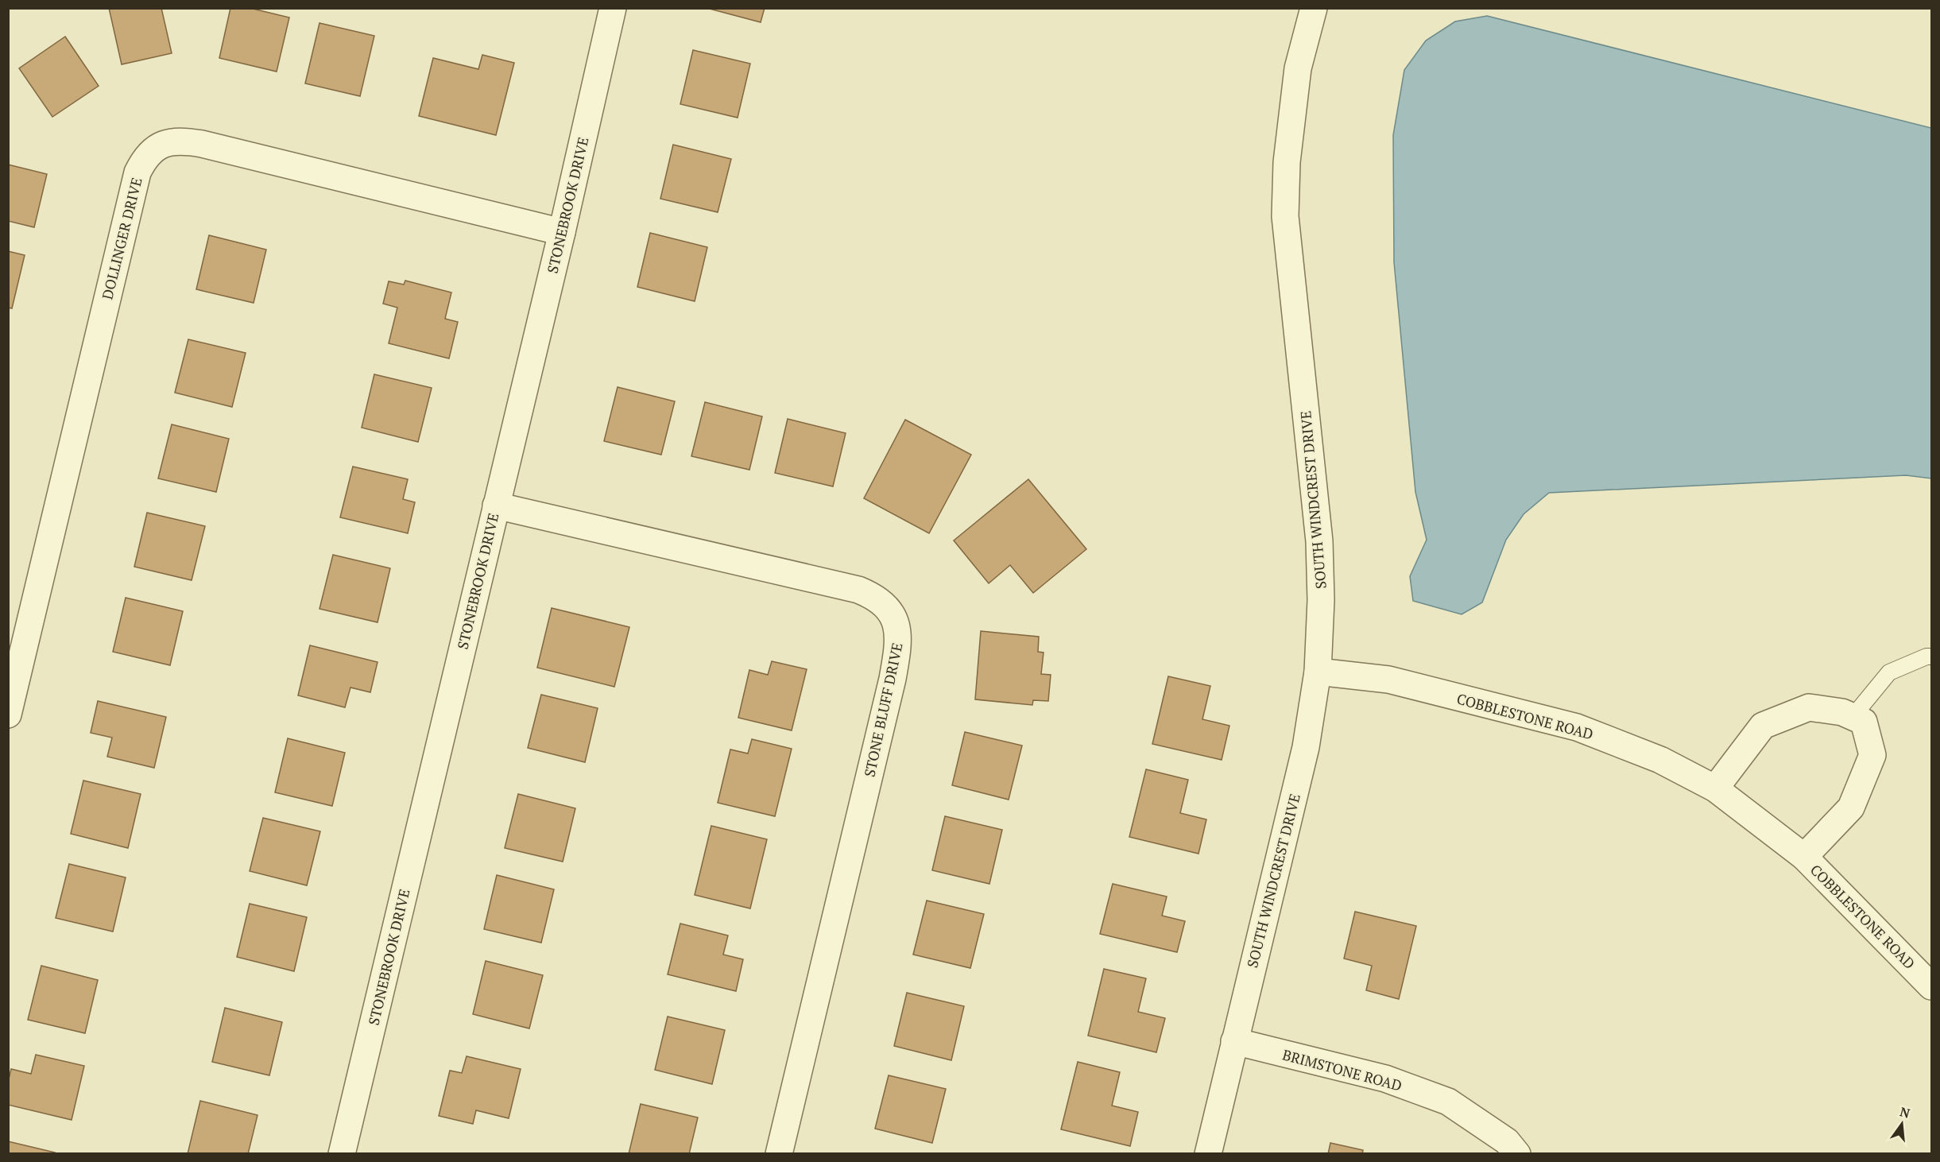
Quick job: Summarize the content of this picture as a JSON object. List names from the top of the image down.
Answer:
{
  "streets": {
    "street": [
      "STONEBROOK DRIVE",
      "DOLLINGER DRIVE",
      "SOUTH WINDCREST DRIVE",
      "STONE BLUFF DRIVE",
      "COBBLESTONE ROAD",
      "BRIMSTONE ROAD"
    ]
  },
  "crossings": [
    ["STONEBROOK DRIVE", "DOLLINGER DRIVE"],
    ["STONEBROOK DRIVE", "STONE BLUFF DRIVE"],
    ["SOUTH WINDCREST DRIVE", "COBBLESTONE ROAD"],
    ["SOUTH WINDCREST DRIVE", "BRIMSTONE ROAD"]
  ],
  "north": "top"
}
